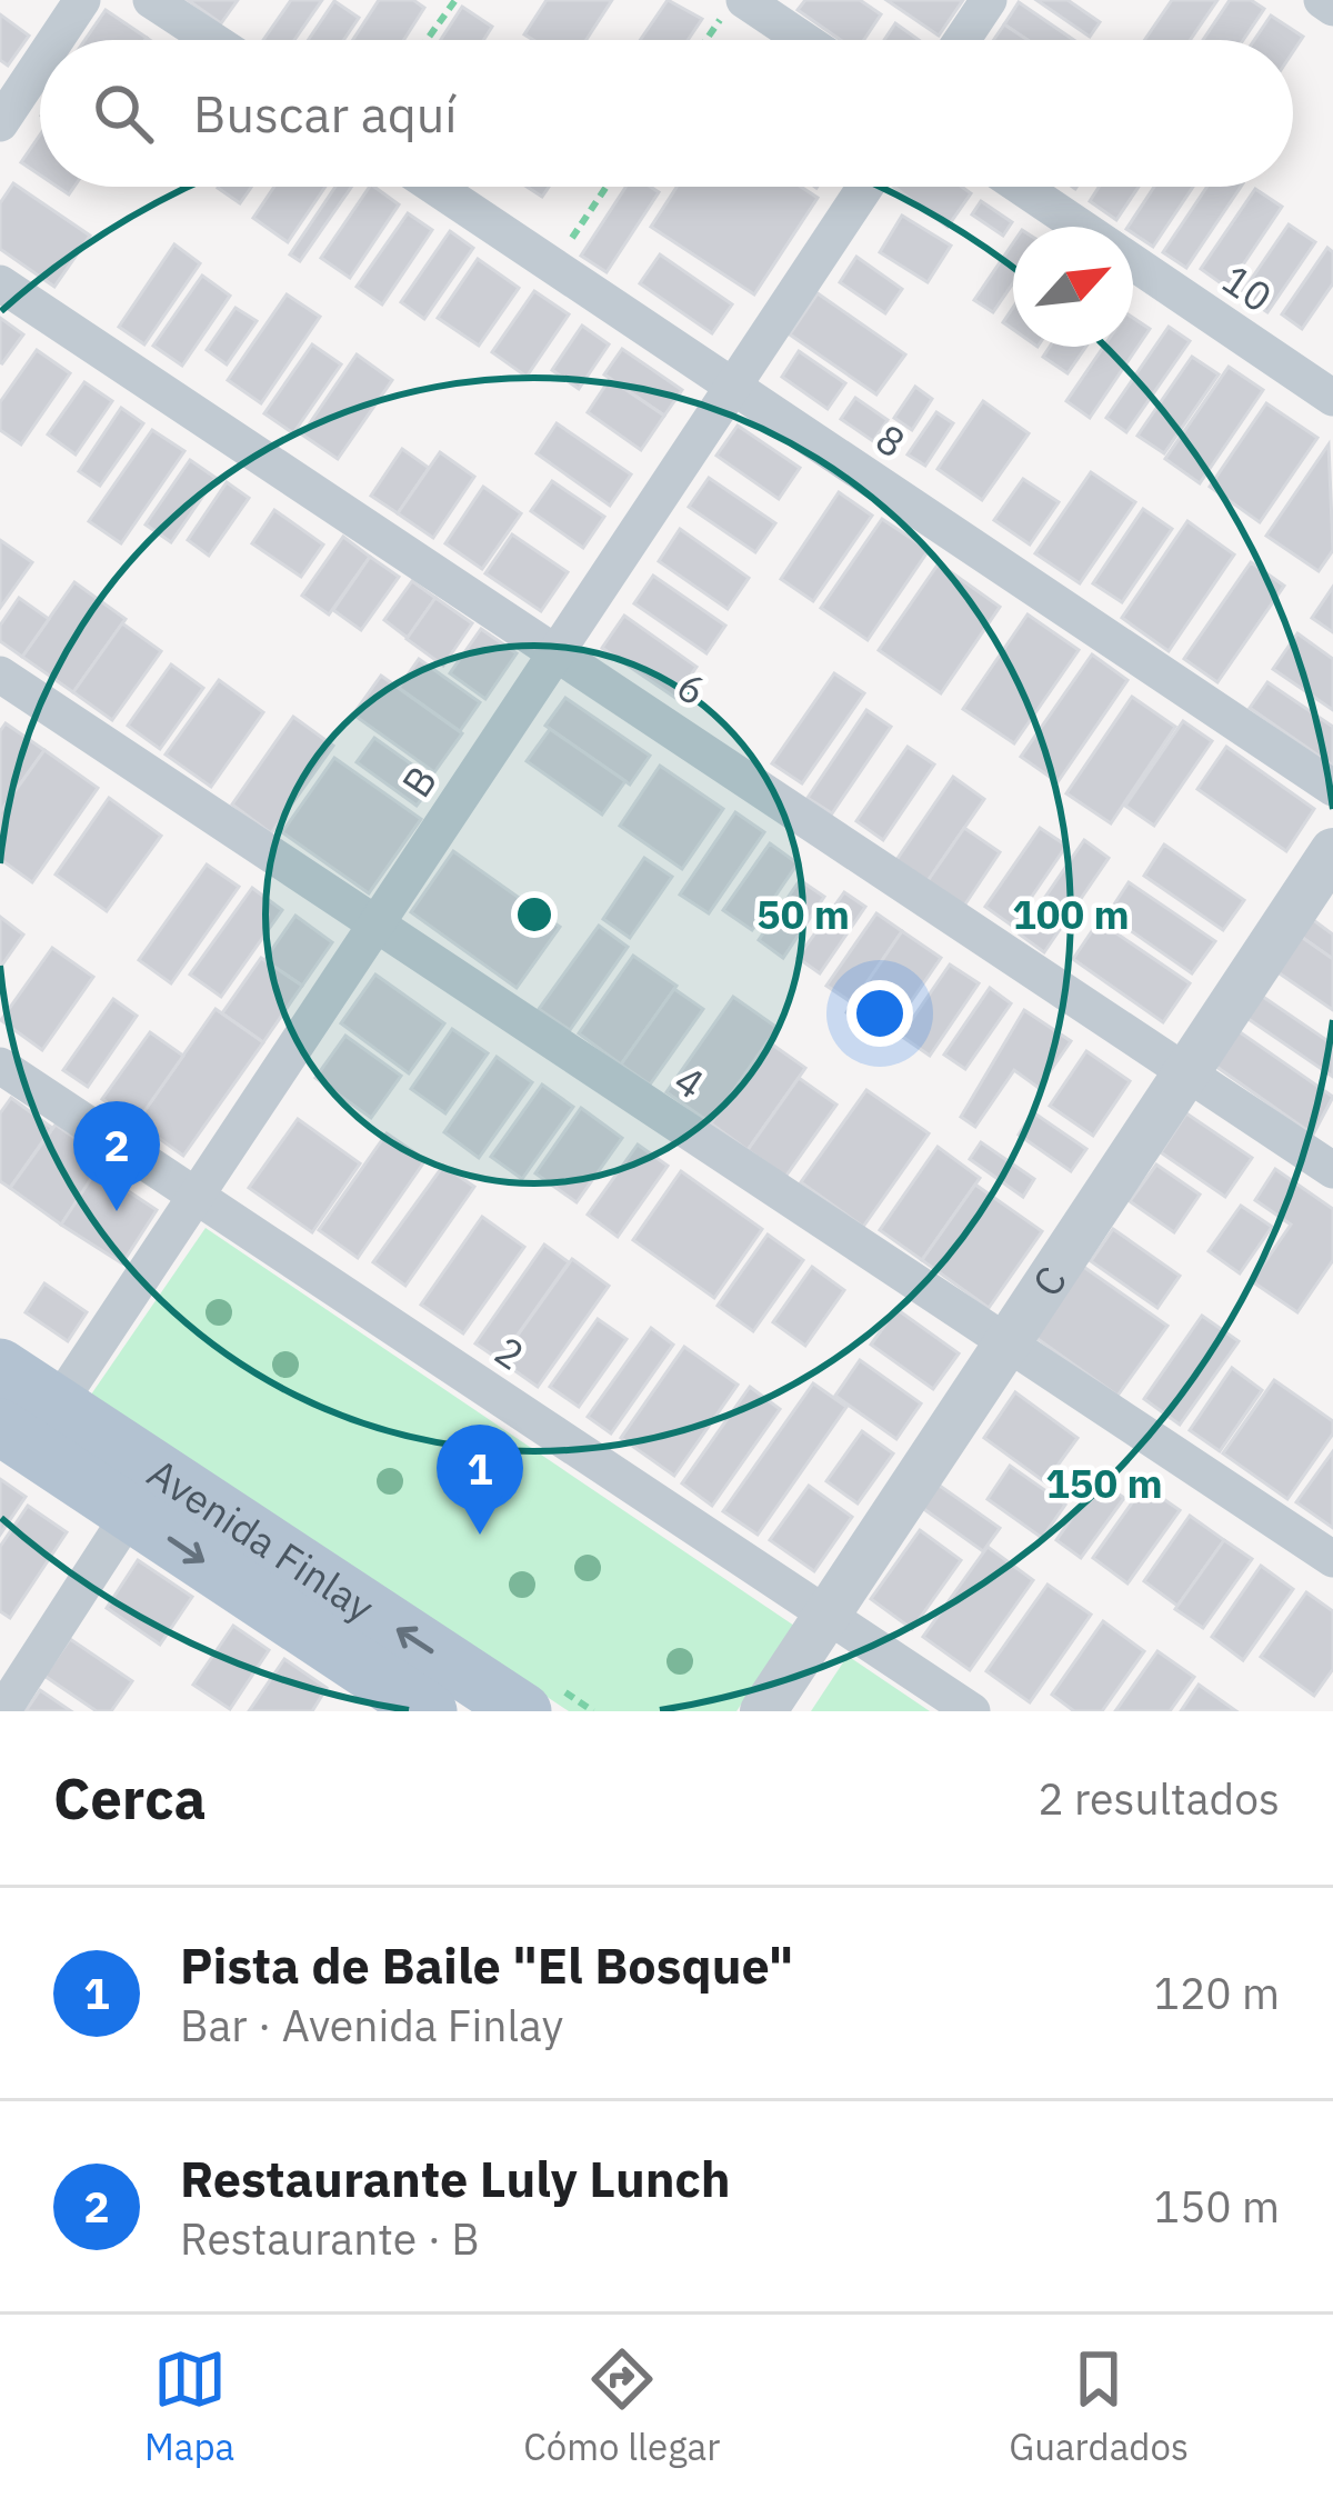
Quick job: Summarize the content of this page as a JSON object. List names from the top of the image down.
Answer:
{
  "streets": {
    "main road": ["Avenida Finlay"],
    "street": [
      "10",
      "8",
      "6",
      "B",
      "4",
      "C",
      "2"
    ]
  },
  "crossings": [
    ["8", "B"],
    ["6", "B"],
    ["6", "C"],
    ["B", "4"],
    ["B", "2"],
    ["B", "Avenida Finlay"],
    ["4", "C"],
    ["C", "2"]
  ],
  "north": "top right",
  "page": {
    "search": "Buscar aquí",
    "pins": ["2", "1"],
    "heading": ["Cerca", "2 resultados"],
    "list": [
      {
        "mark": "1",
        "name": "Pista de Baile \"El Bosque\"",
        "note": "Bar · Avenida Finlay",
        "value": "120 m"
      },
      {
        "mark": "2",
        "name": "Restaurante Luly Lunch",
        "note": "Restaurante · B",
        "value": "150 m"
      }
    ],
    "nav": ["Mapa", "Cómo llegar", "Guardados"]
  },
  "rings": ["50 m", "100 m", "150 m"]
}
